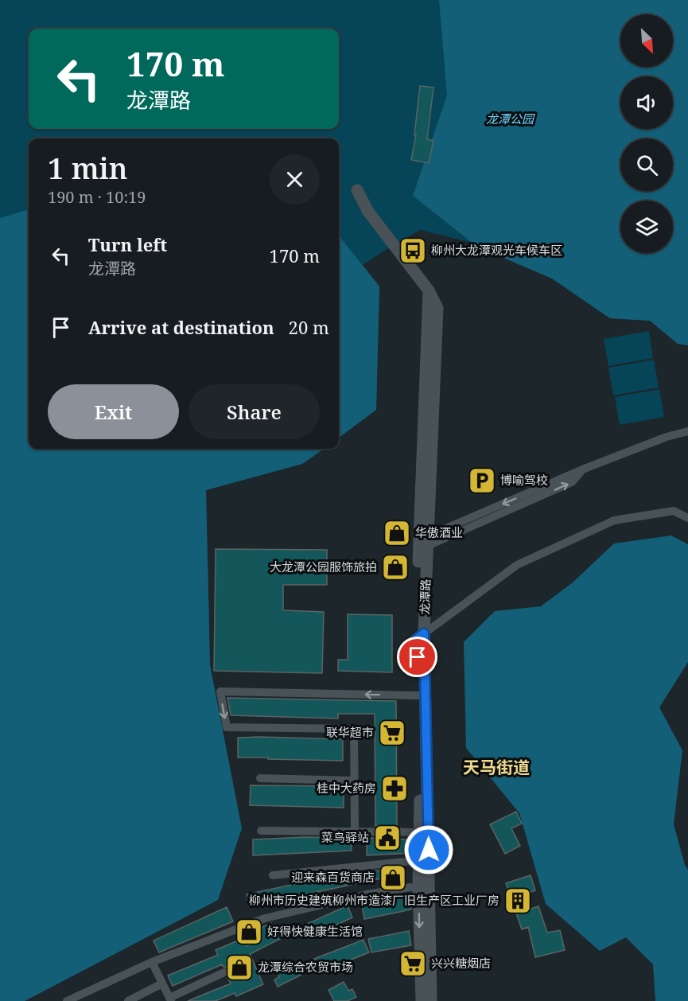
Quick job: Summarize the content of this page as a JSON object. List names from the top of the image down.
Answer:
{
  "streets": {
    "street": ["龙潭路"]
  },
  "districts": ["天马街道"],
  "parks": ["龙潭公园"],
  "places": {
    "bus stop": ["柳州大龙潭观光车候车区"],
    "parking": ["博喻驾校"],
    "shop": [
      "华傲酒业",
      "大龙潭公园服饰旅拍",
      "迎来森百货商店",
      "好得快健康生活馆",
      "龙潭综合农贸市场"
    ],
    "supermarket": ["联华超市", "兴兴糖烟店"],
    "pharmacy": ["桂中大药房"],
    "public building": ["菜鸟驿站"],
    "building": ["柳州市历史建筑柳州市造漆厂旧生产区工业厂房"]
  },
  "north": "bottom right",
  "page": {
    "turn": ["170 m", "龙潭路"],
    "heading": ["1 min", "190 m · 10:19"],
    "list": [
      {
        "name": "Turn left",
        "note": "龙潭路",
        "value": "170 m"
      },
      {
        "name": "Arrive at destination",
        "value": "20 m"
      }
    ],
    "buttons": ["Exit", "Share"]
  }
}
